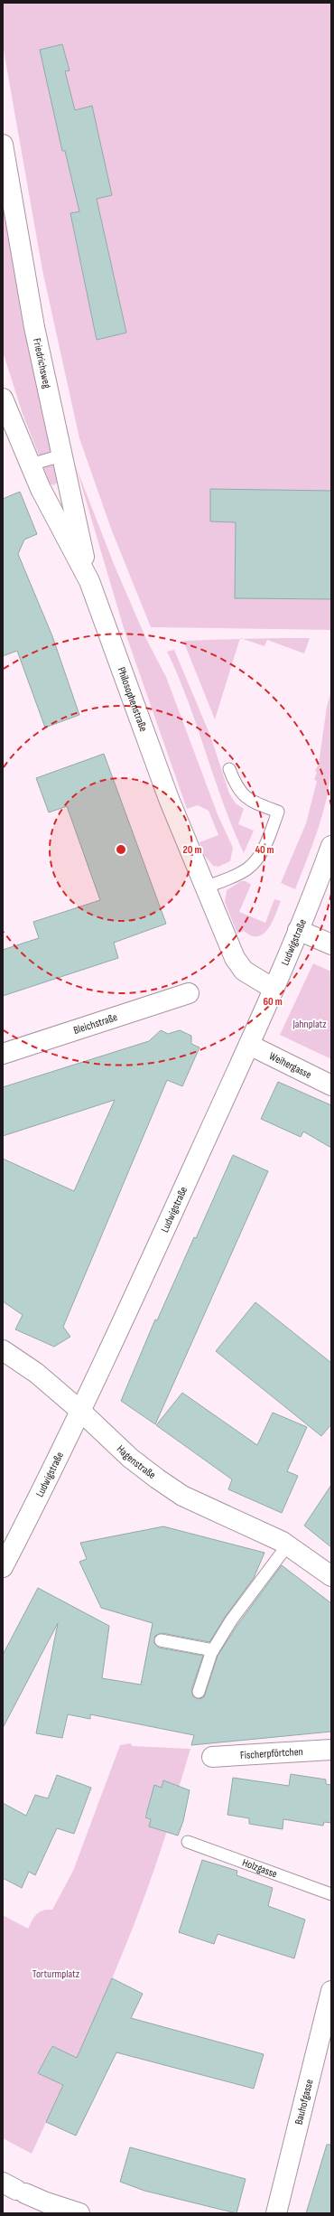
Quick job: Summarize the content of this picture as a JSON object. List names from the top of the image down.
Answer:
{
  "streets": {
    "street": [
      "Friedrichsweg",
      "Philosophenstraße",
      "Ludwigstraße",
      "Bleichstraße",
      "Weihergasse",
      "Hagenstraße",
      "Fischerpförtchen",
      "Bauhofgasse"
    ],
    "lane": ["Holzgasse"]
  },
  "crossings": [
    ["Friedrichsweg", "Philosophenstraße"],
    ["Philosophenstraße", "Ludwigstraße"],
    ["Ludwigstraße", "Weihergasse"],
    ["Ludwigstraße", "Hagenstraße"]
  ],
  "parks": ["Jahnplatz", "Torturmplatz"],
  "rings": ["20 m", "40 m", "60 m"]
}
